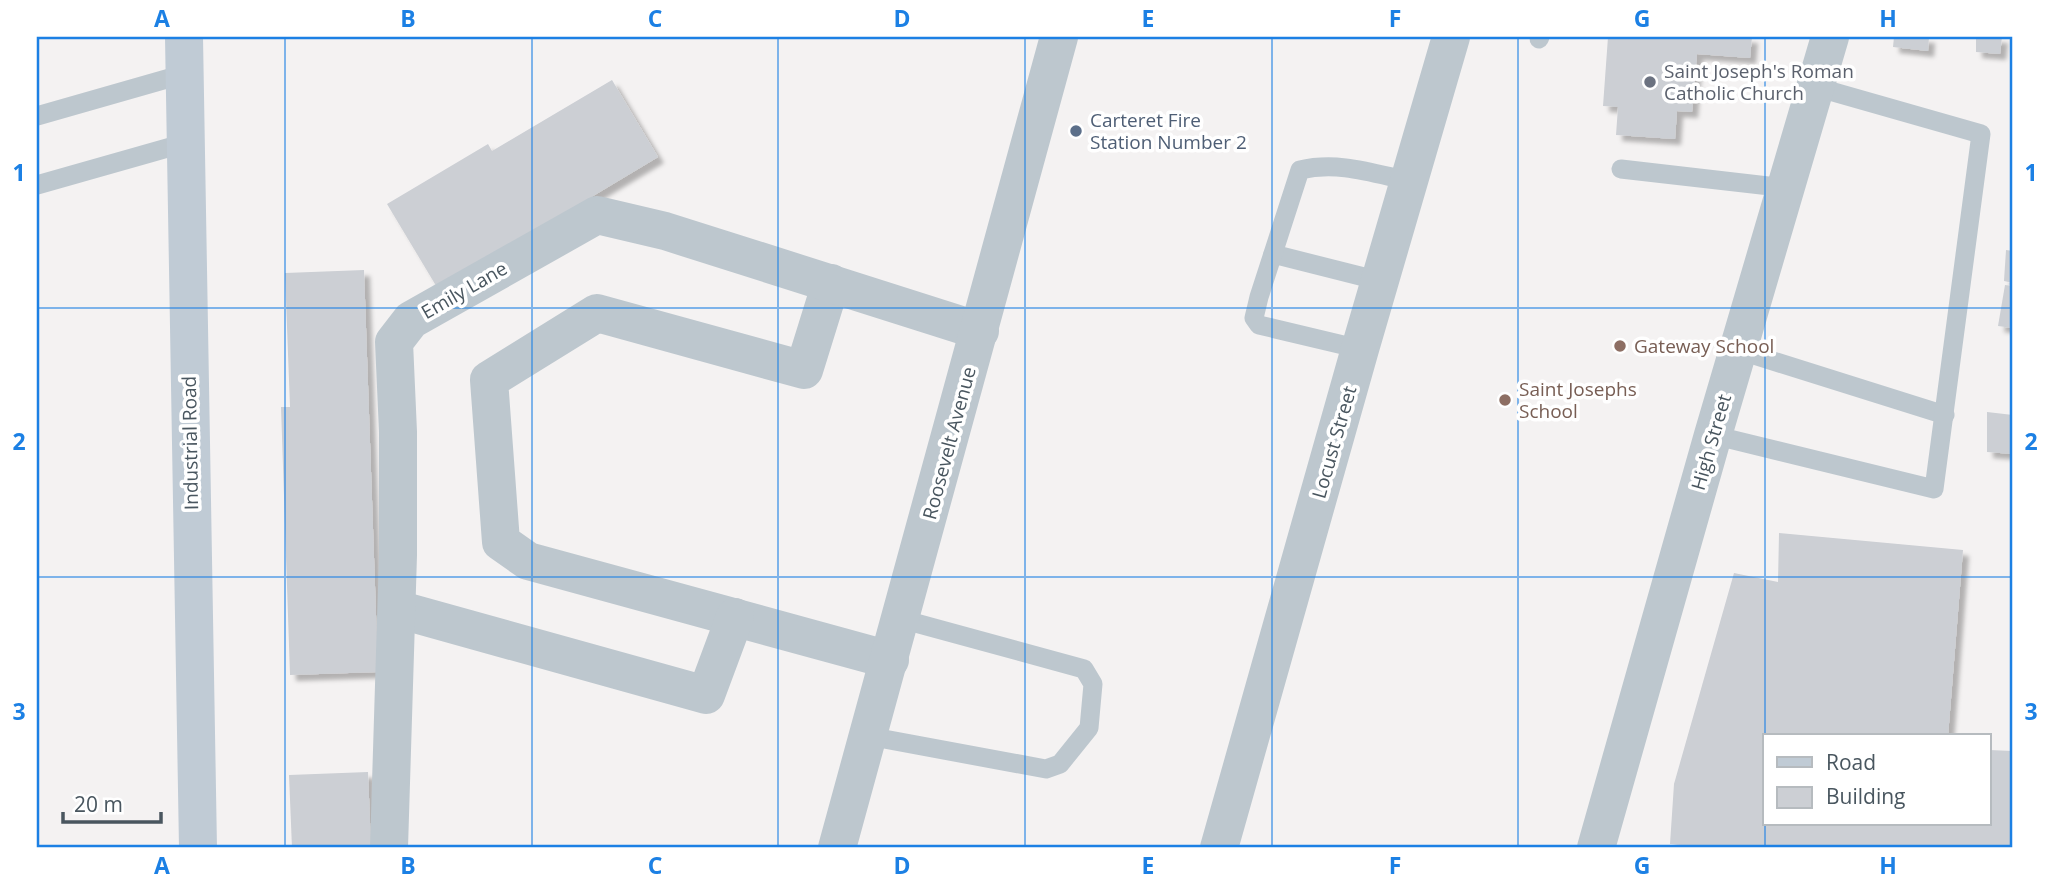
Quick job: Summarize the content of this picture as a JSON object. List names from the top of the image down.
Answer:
{
  "streets": {
    "main road": ["Industrial Road"],
    "street": [
      "Emily Lane",
      "Locust Street",
      "High Street",
      "Roosevelt Avenue"
    ]
  },
  "crossings": [
    ["Emily Lane", "Roosevelt Avenue"]
  ],
  "places": [
    "Saint Joseph's Roman Catholic Church",
    "Carteret Fire Station Number 2",
    "Gateway School",
    "Saint Josephs School"
  ],
  "legend": ["Road", "Building"],
  "scale_bar": "20 m",
  "grid": {
    "columns": [
      "A",
      "B",
      "C",
      "D",
      "E",
      "F",
      "G",
      "H"
    ],
    "rows": ["1", "2", "3"]
  }
}
